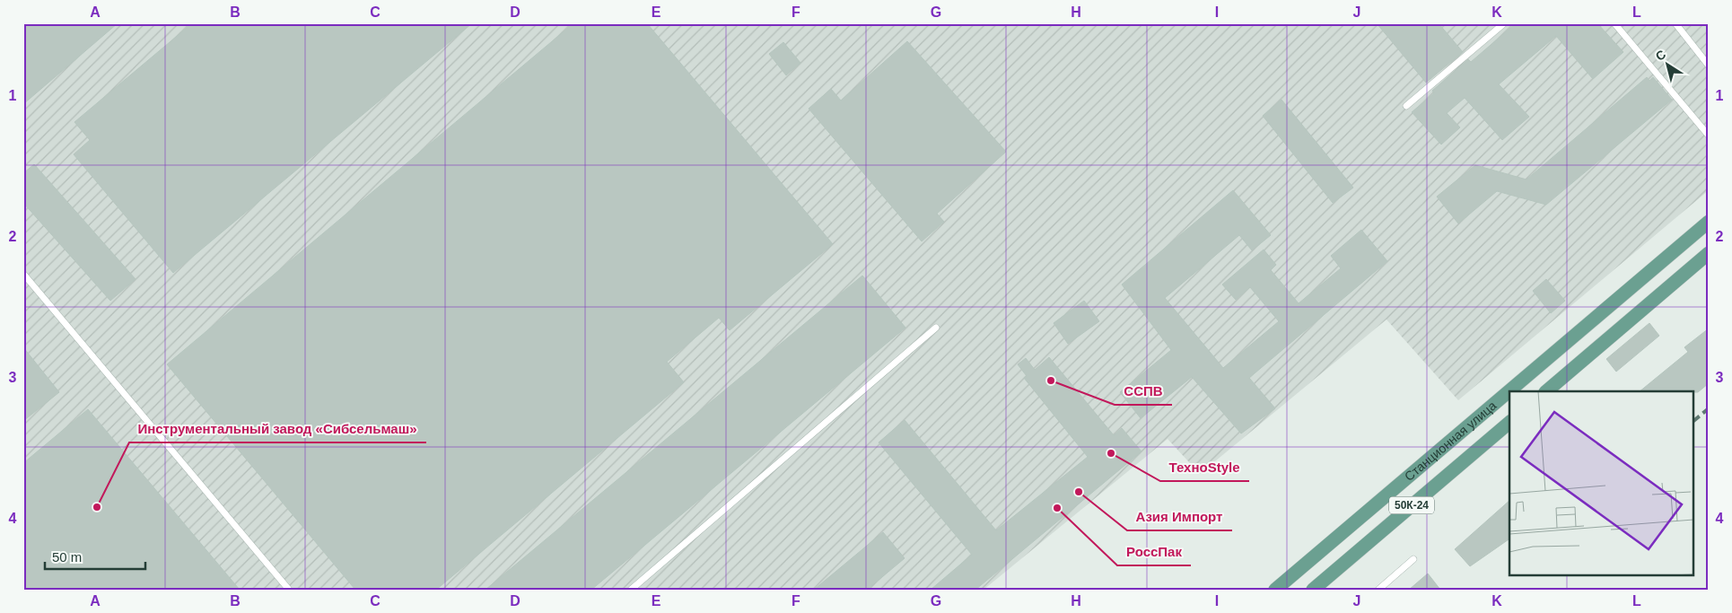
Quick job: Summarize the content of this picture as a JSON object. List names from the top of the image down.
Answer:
{
  "streets": {
    "main road": ["Станционная улица", "50К-24"]
  },
  "places": [
    "ССПВ",
    "ТехноStyle",
    "Азия Импорт",
    "Инструментальный завод «Сибсельмаш»",
    "РоссПак"
  ],
  "scale_bar": "50 m",
  "north": "top left",
  "grid": {
    "columns": [
      "A",
      "B",
      "C",
      "D",
      "E",
      "F",
      "G",
      "H",
      "I",
      "J",
      "K",
      "L"
    ],
    "rows": [
      "1",
      "2",
      "3",
      "4"
    ]
  }
}
